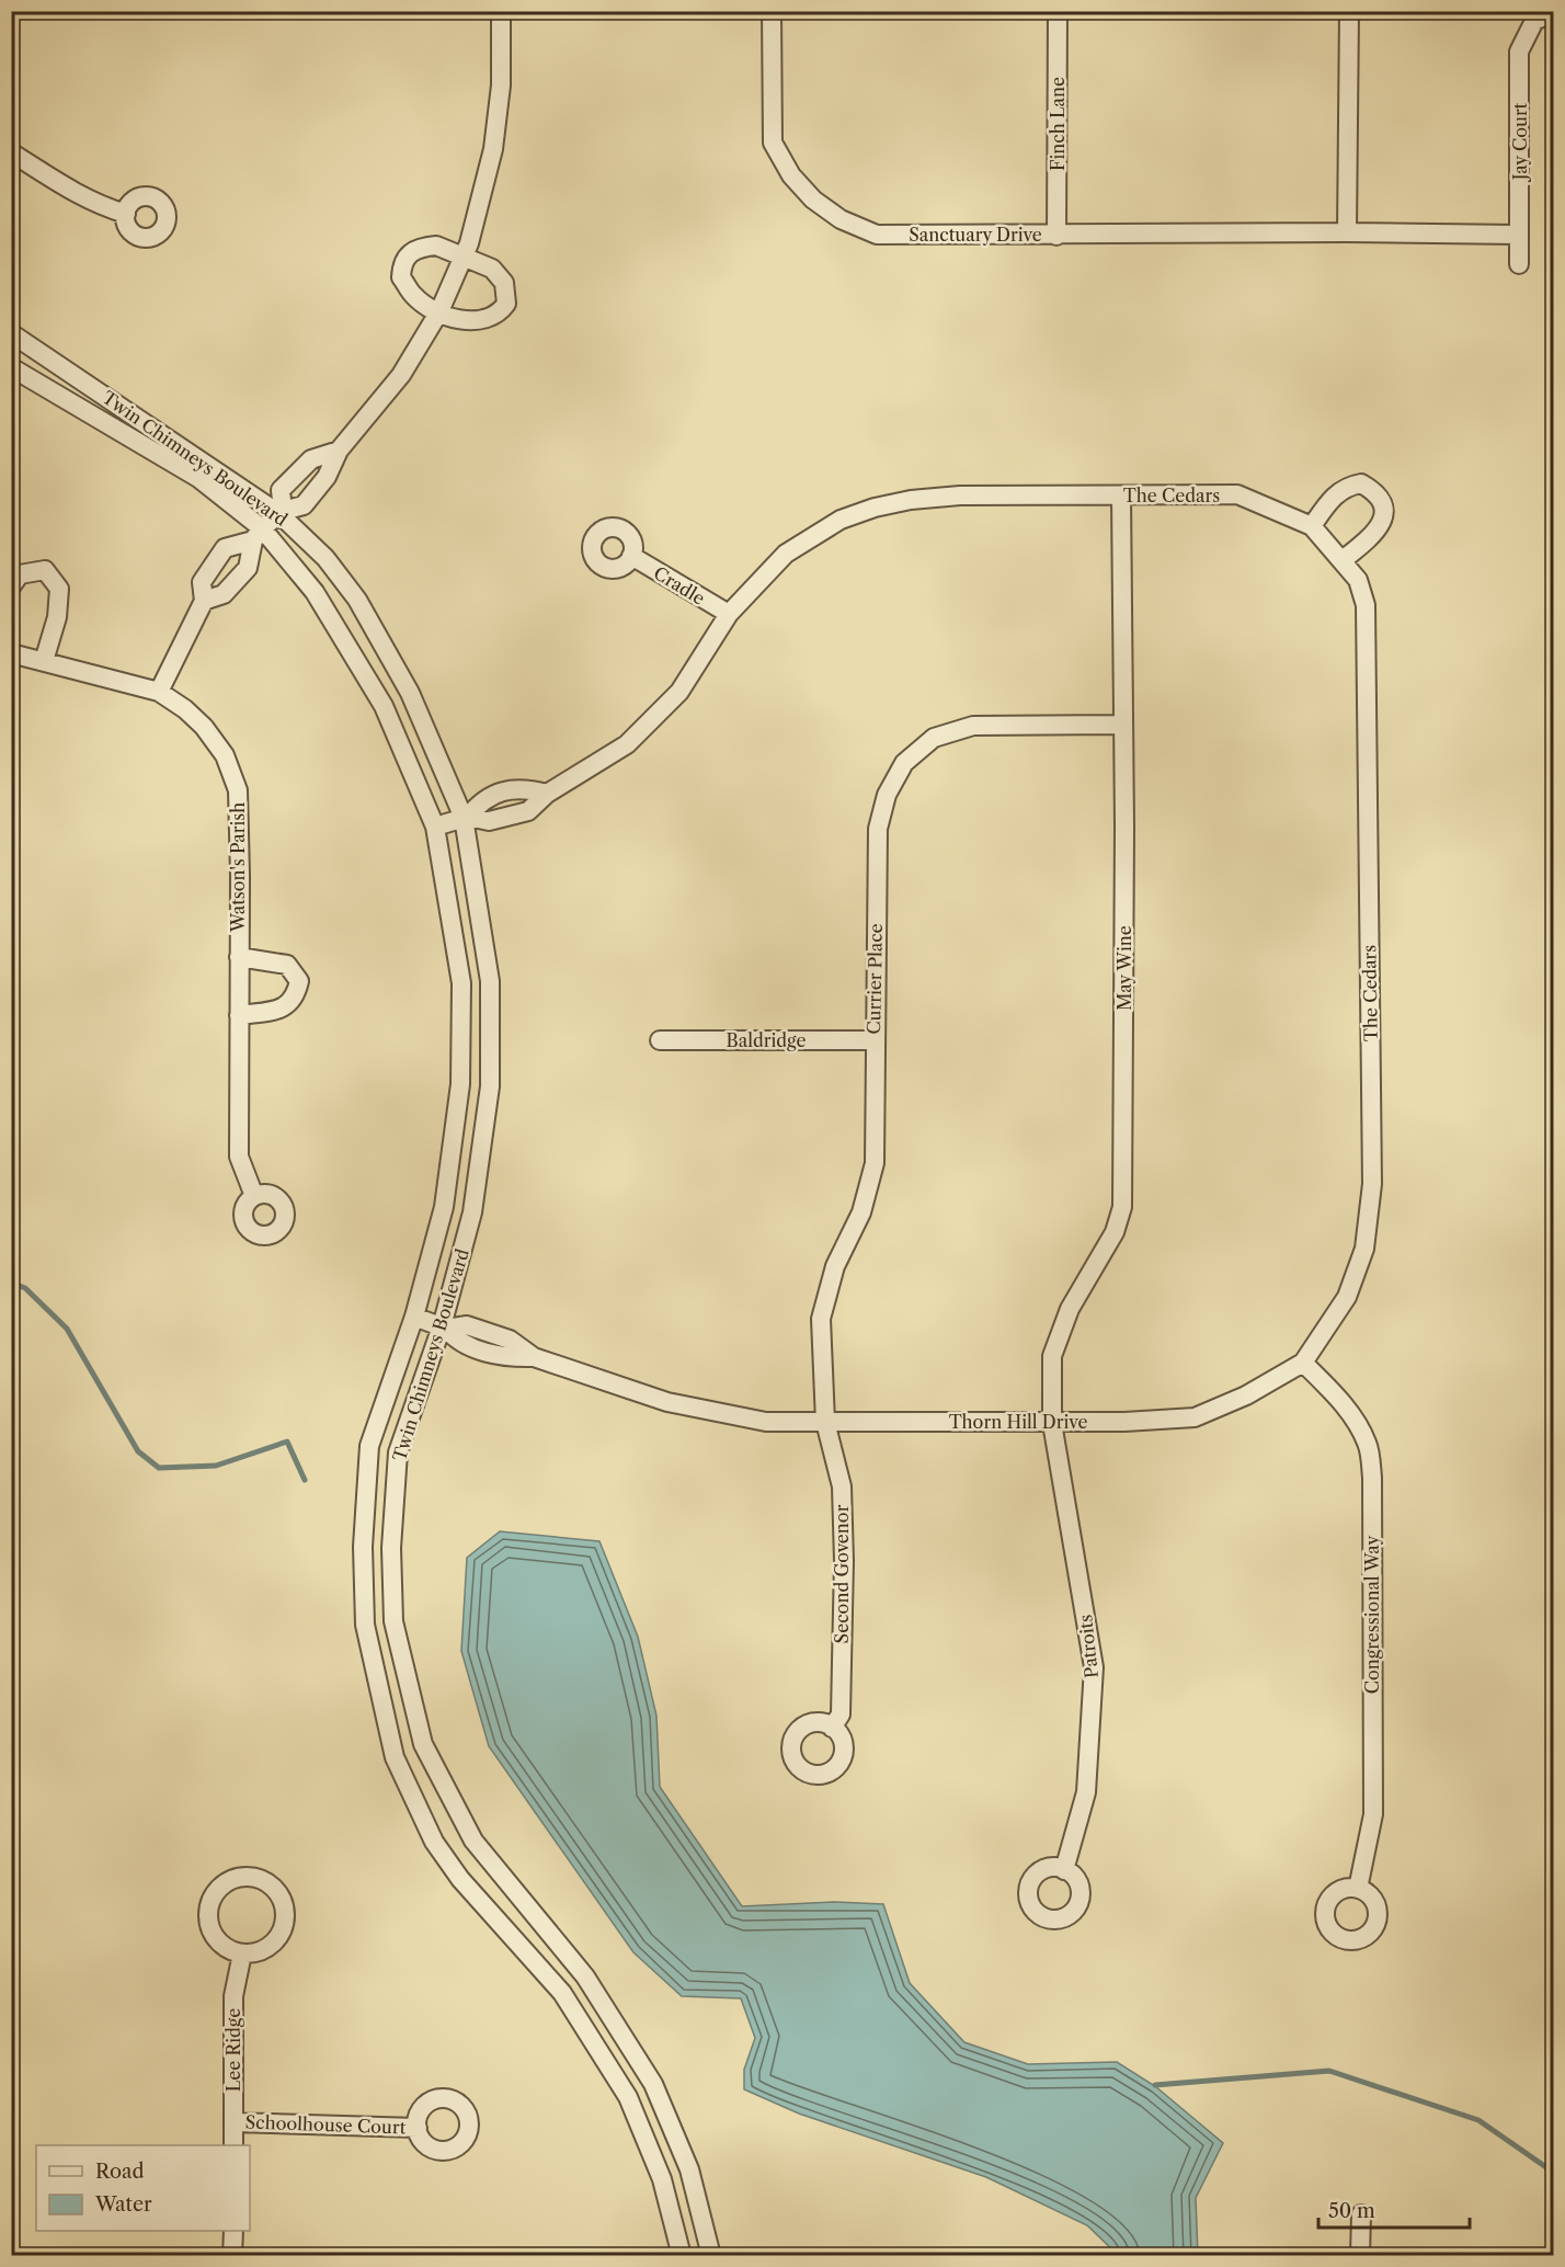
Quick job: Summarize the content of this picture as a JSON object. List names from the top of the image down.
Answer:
{
  "streets": {
    "street": [
      "Finch Lane",
      "Jay Court",
      "Sanctuary Drive",
      "Twin Chimneys Boulevard",
      "The Cedars",
      "Cradle",
      "Watson's Parish",
      "May Wine",
      "Currier Place",
      "Baldridge",
      "Thorn Hill Drive",
      "Second Govenor",
      "Congressional Way",
      "Patroits",
      "Lee Ridge",
      "Schoolhouse Court"
    ]
  },
  "crossings": [
    ["Finch Lane", "Sanctuary Drive"],
    ["Jay Court", "Sanctuary Drive"],
    ["Twin Chimneys Boulevard", "The Cedars"],
    ["Twin Chimneys Boulevard", "Thorn Hill Drive"],
    ["The Cedars", "Cradle"],
    ["The Cedars", "May Wine"],
    ["The Cedars", "Thorn Hill Drive"],
    ["May Wine", "Currier Place"],
    ["May Wine", "Thorn Hill Drive"],
    ["May Wine", "Patroits"],
    ["Currier Place", "Baldridge"],
    ["Currier Place", "Thorn Hill Drive"],
    ["Currier Place", "Second Govenor"],
    ["Thorn Hill Drive", "Second Govenor"],
    ["Thorn Hill Drive", "Congressional Way"],
    ["Thorn Hill Drive", "Patroits"],
    ["Lee Ridge", "Schoolhouse Court"]
  ],
  "legend": ["Road", "Water"],
  "scale_bar": "50 m"
}
